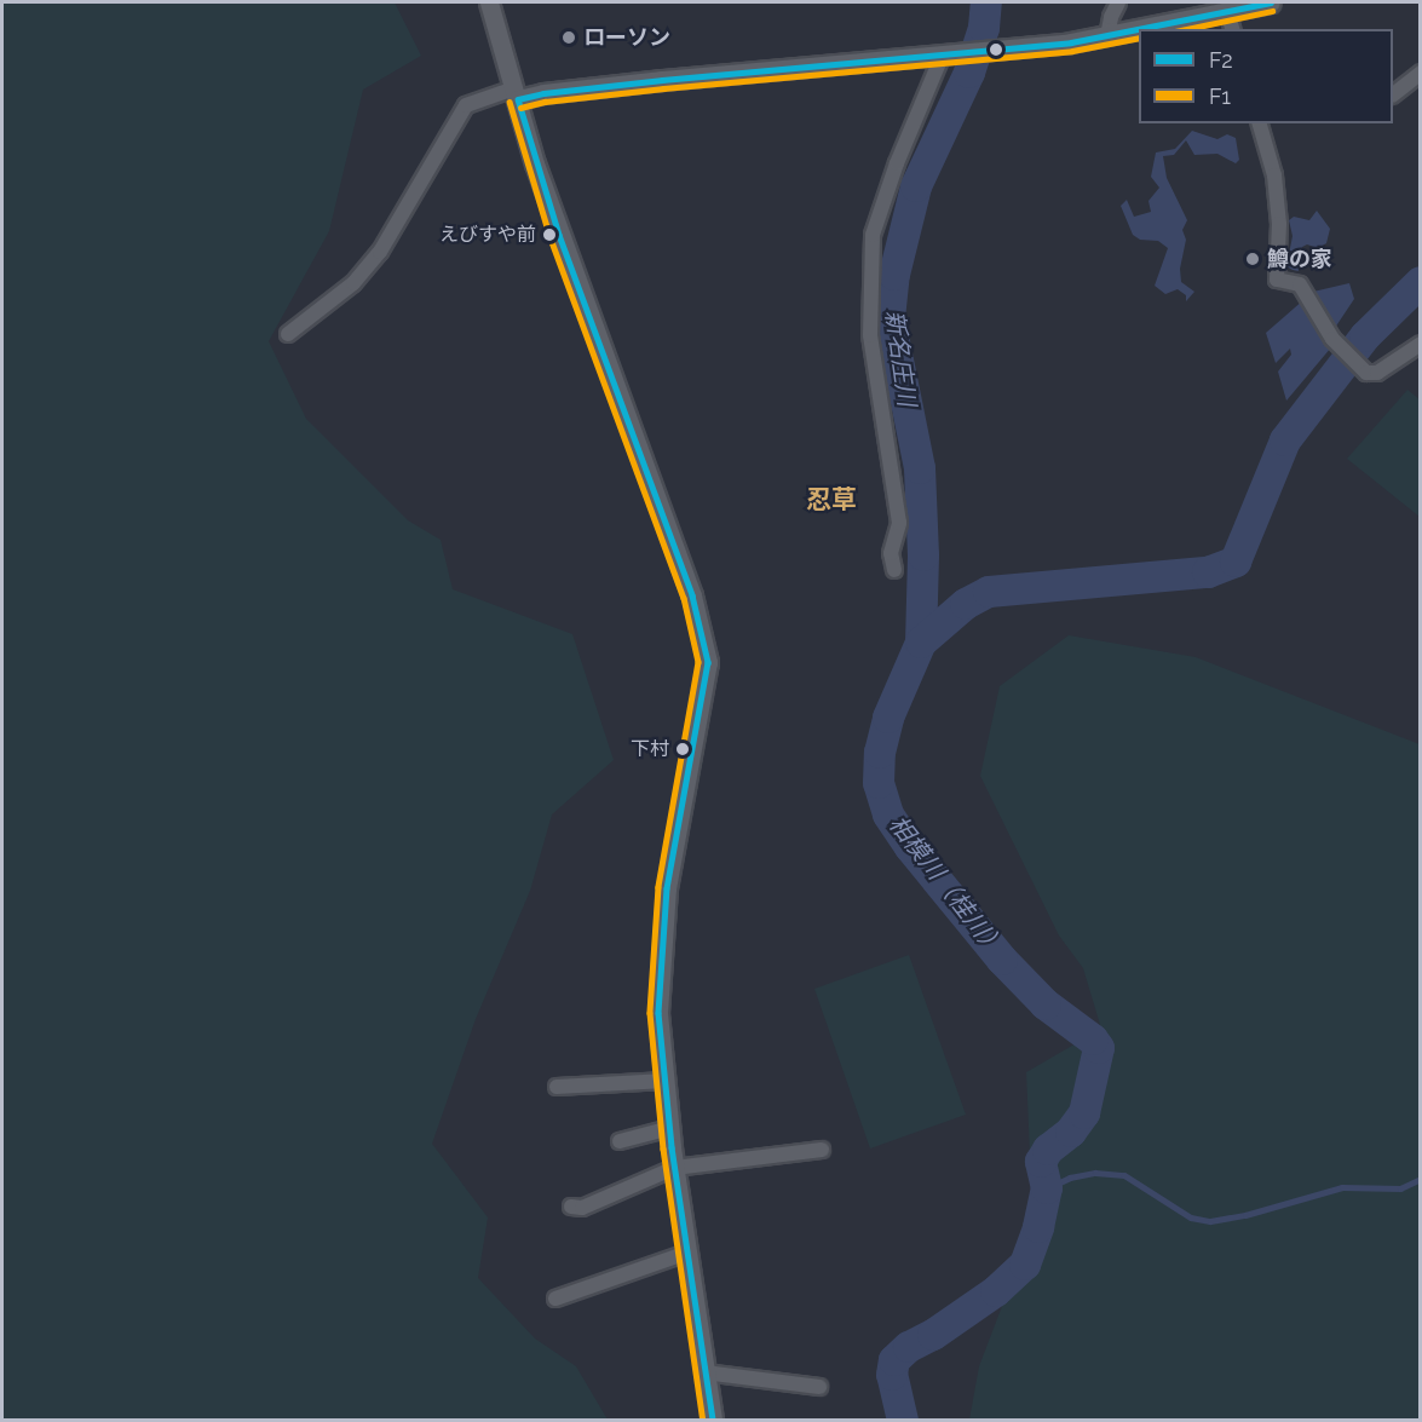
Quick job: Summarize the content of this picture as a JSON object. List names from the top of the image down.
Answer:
{
  "districts": ["忍草"],
  "water": ["新名庄川", "相模川（桂川）"],
  "places": [
    "ローソン",
    "えびすや前",
    "鱒の家",
    "下村"
  ],
  "lines": ["transit line F2", "transit line F1"],
  "legend": ["F2", "F1"]
}
